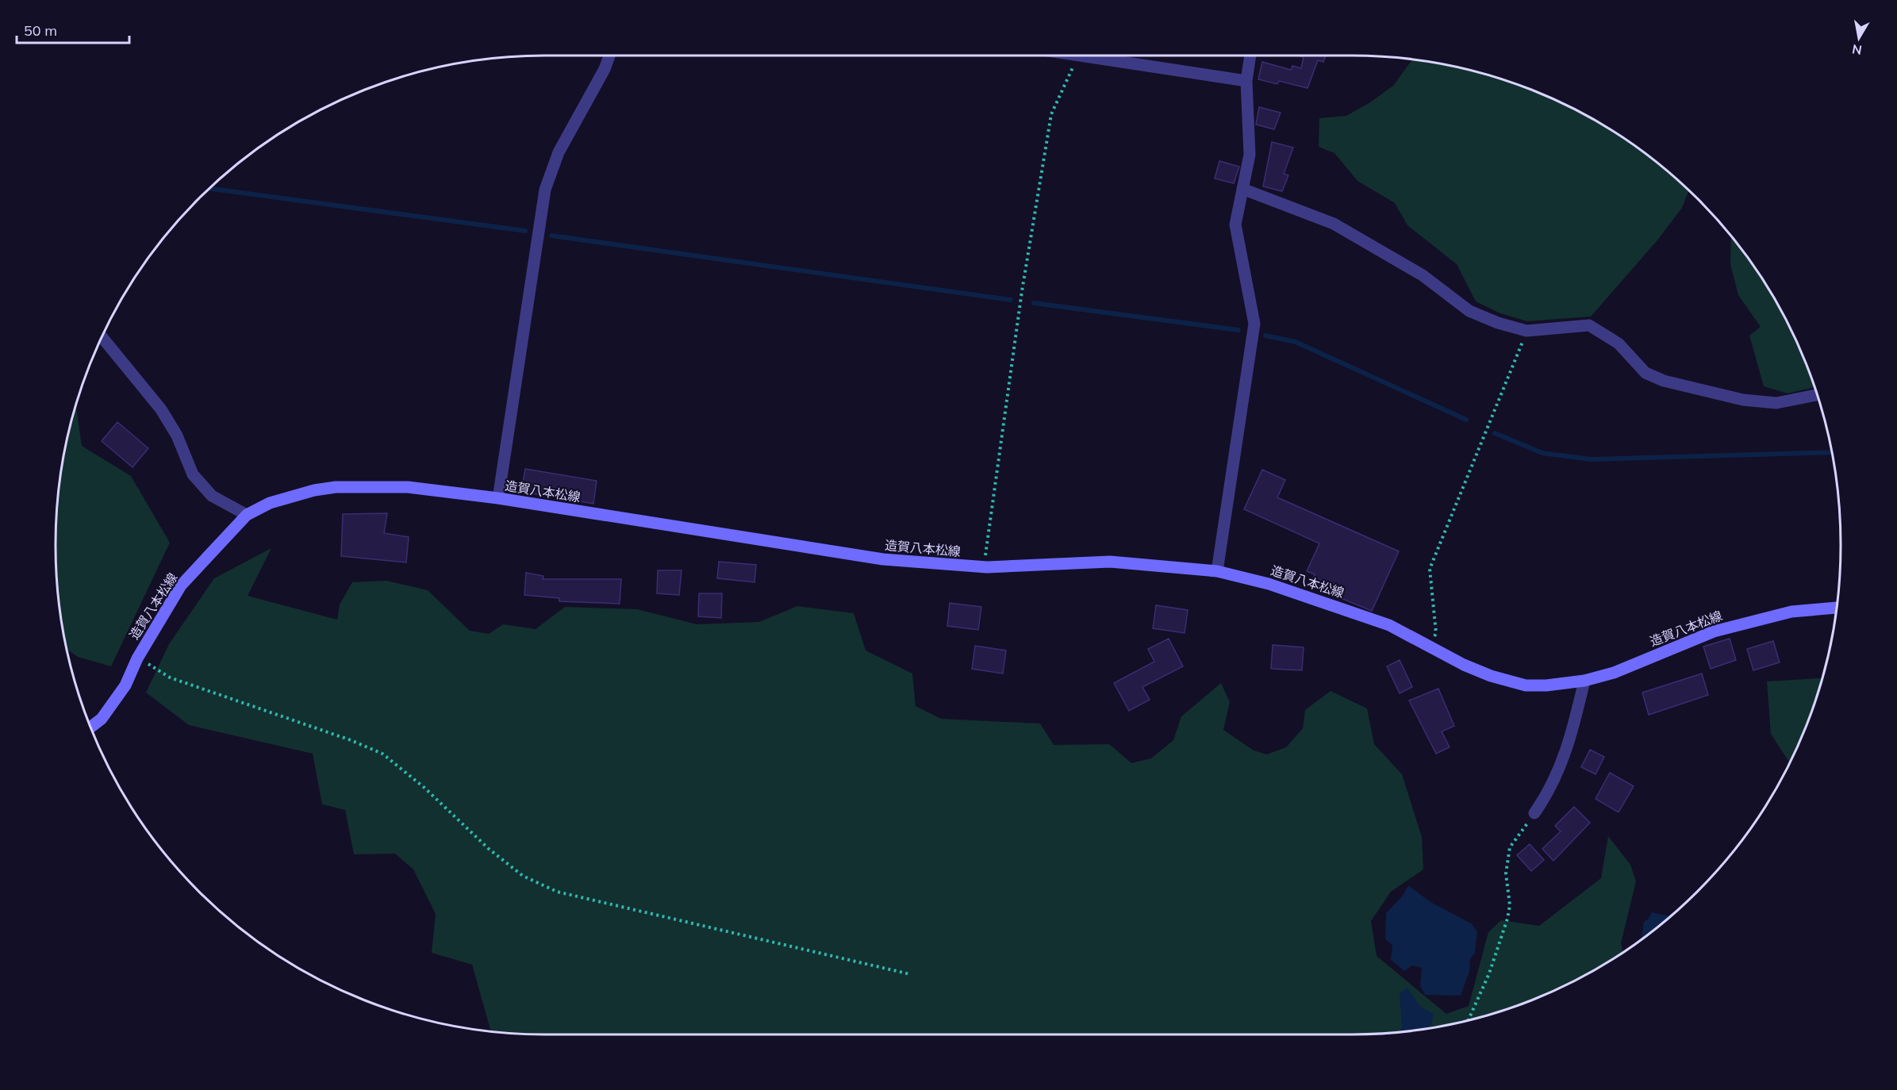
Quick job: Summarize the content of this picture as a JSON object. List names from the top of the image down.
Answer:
{
  "streets": {
    "main road": ["造賀八本松線"]
  },
  "scale_bar": "50 m",
  "north": "bottom"
}
